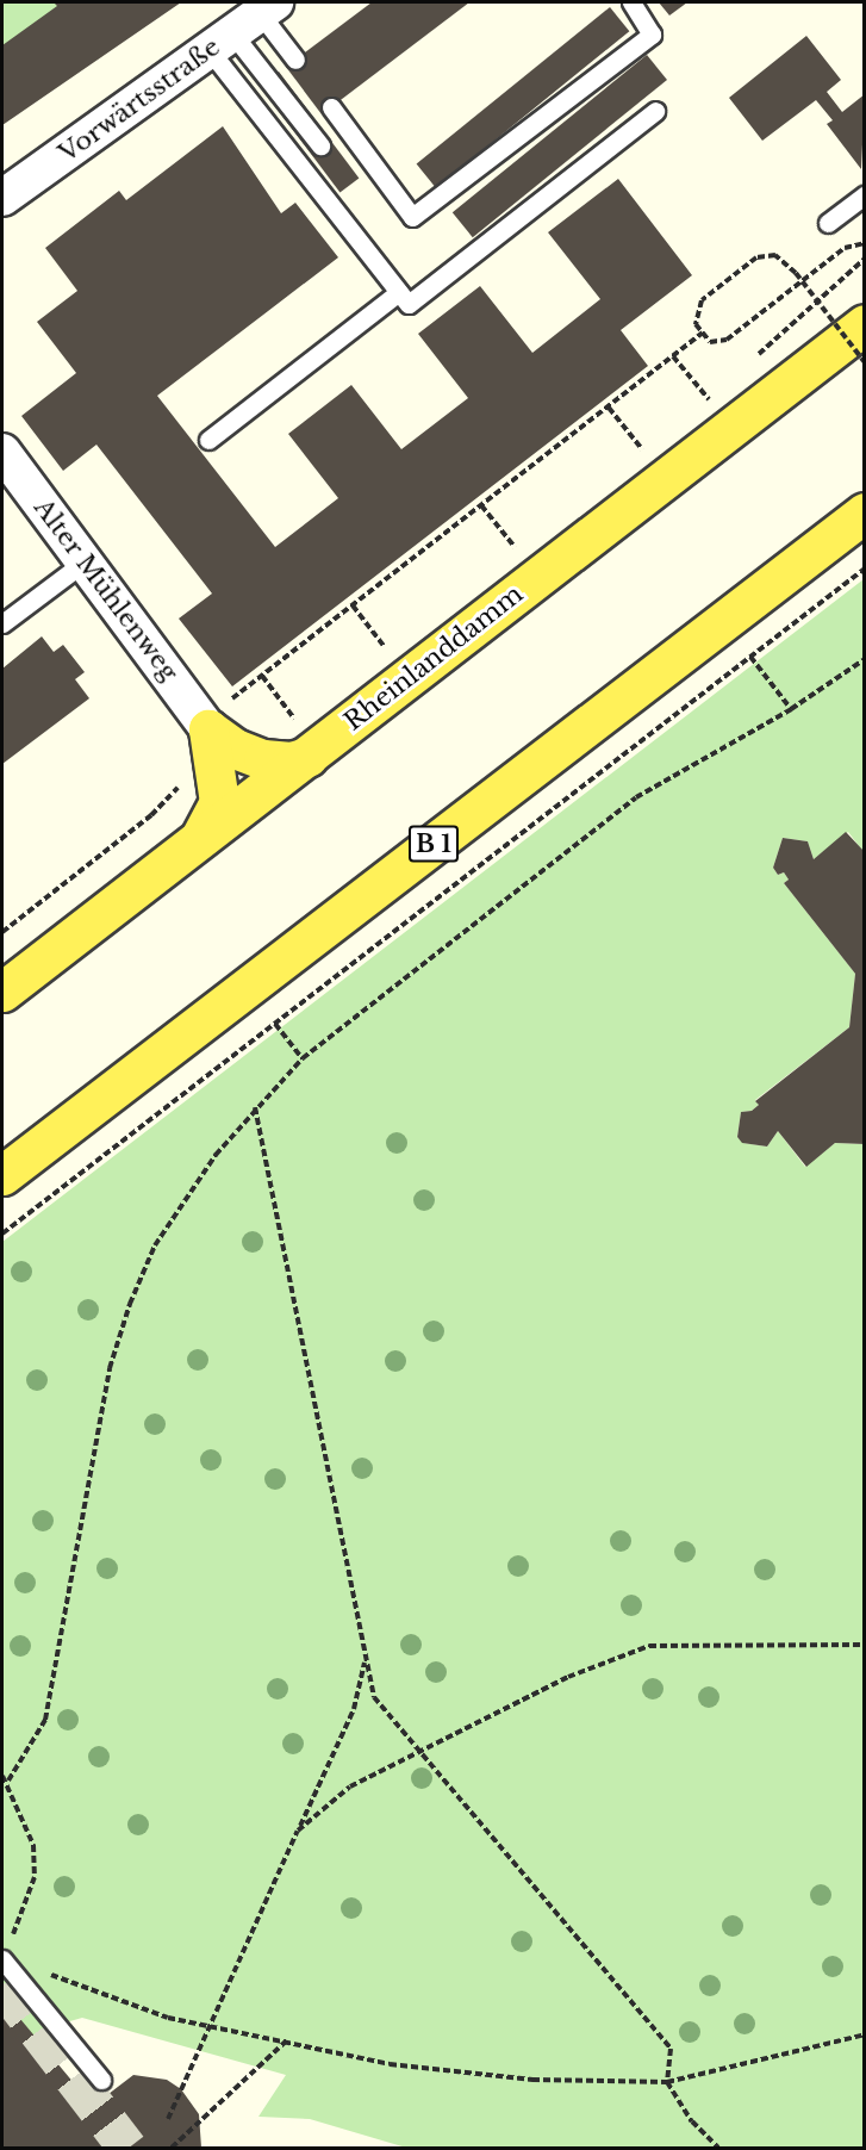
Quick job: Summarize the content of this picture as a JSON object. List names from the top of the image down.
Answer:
{
  "streets": {
    "main road": ["Rheinlanddamm", "B 1"],
    "street": ["Vorwärtsstraße", "Alter Mühlenweg"]
  }
}
